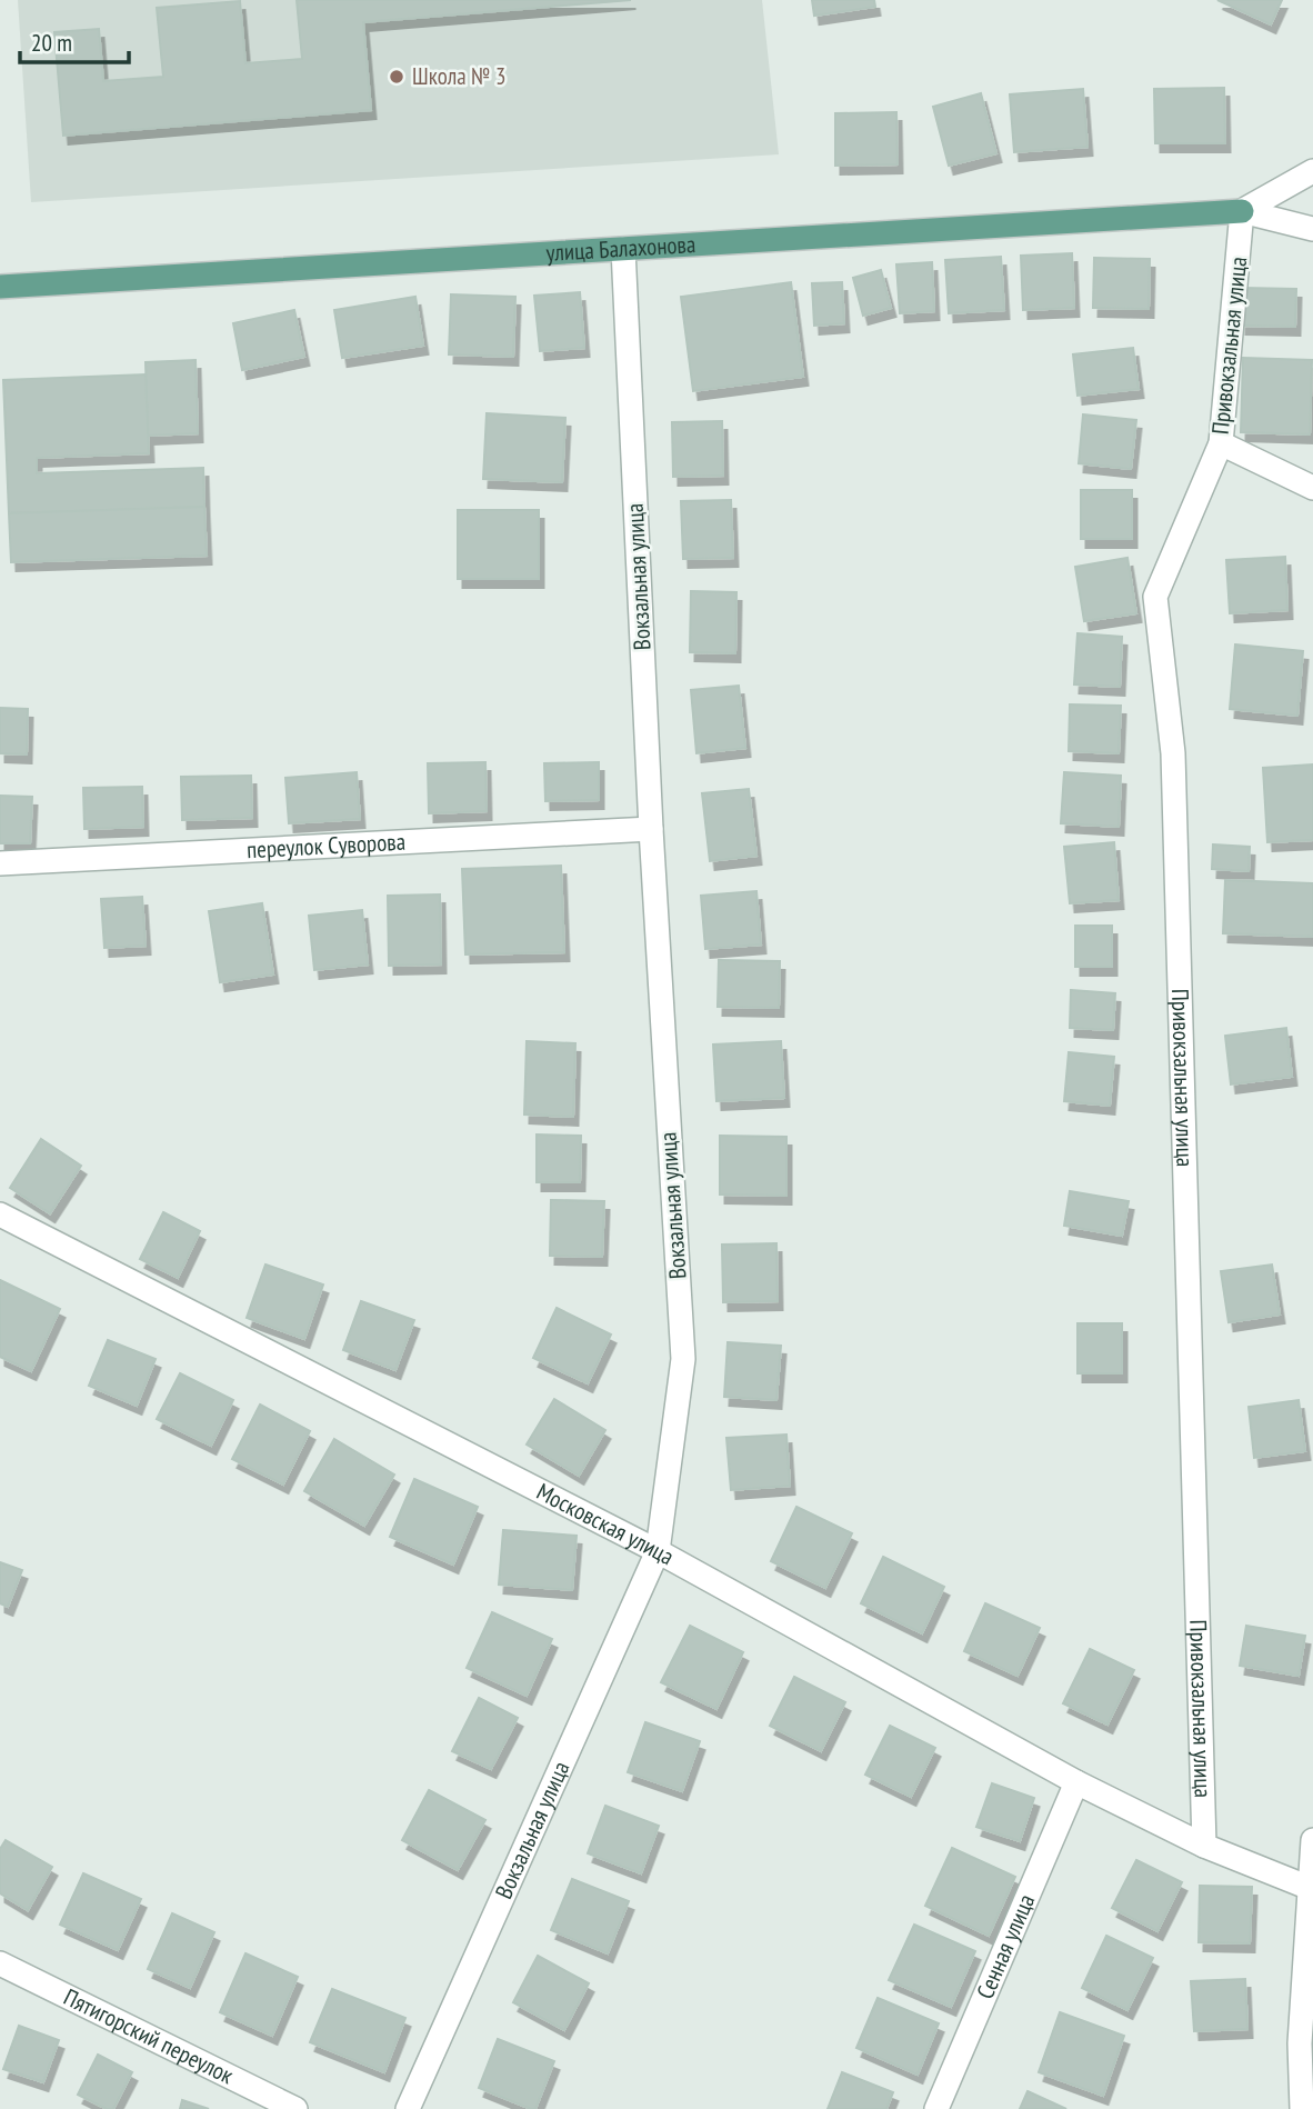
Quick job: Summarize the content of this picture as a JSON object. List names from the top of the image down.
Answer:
{
  "streets": {
    "main road": ["улица Балахонова"],
    "street": [
      "Привокзальная улица",
      "Вокзальная улица",
      "переулок Суворова",
      "Московская улица",
      "Сенная улица",
      "Пятигорский переулок"
    ]
  },
  "crossings": [
    ["улица Балахонова", "Привокзальная улица"],
    ["улица Балахонова", "Вокзальная улица"],
    ["Привокзальная улица", "Московская улица"],
    ["Вокзальная улица", "переулок Суворова"],
    ["Вокзальная улица", "Московская улица"],
    ["Московская улица", "Сенная улица"]
  ],
  "places": ["Школа № 3"],
  "scale_bar": "20 m"
}
